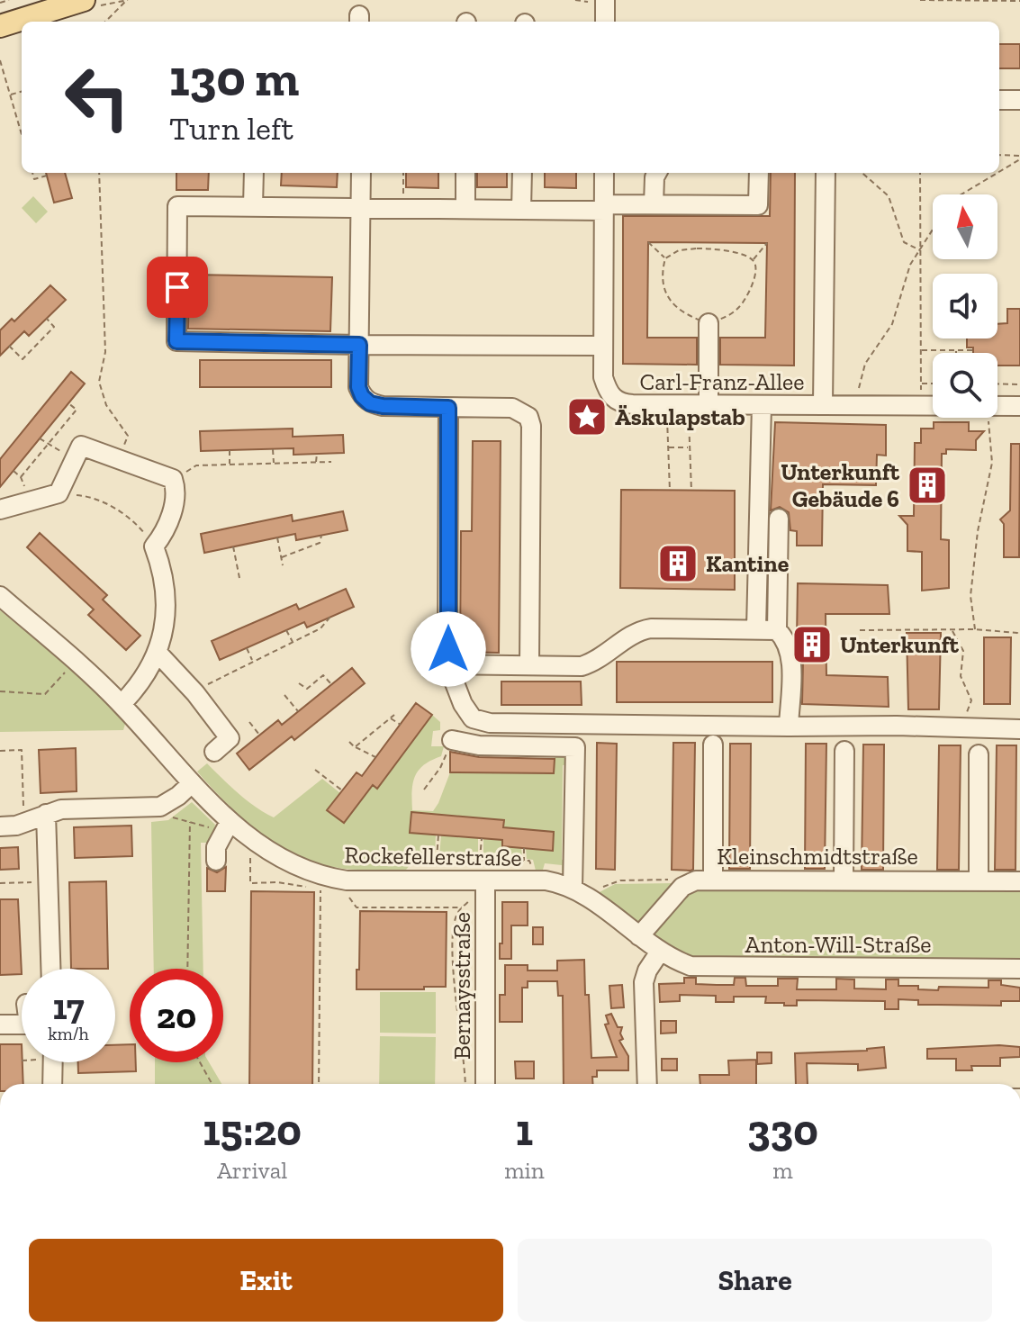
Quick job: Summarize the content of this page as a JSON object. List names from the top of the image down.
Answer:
{
  "streets": {
    "street": [
      "Carl-Franz-Allee",
      "Rockefellerstraße",
      "Kleinschmidtstraße",
      "Anton-Will-Straße",
      "Bernaysstraße"
    ]
  },
  "crossings": [
    ["Rockefellerstraße", "Kleinschmidtstraße"],
    ["Rockefellerstraße", "Anton-Will-Straße"],
    ["Rockefellerstraße", "Bernaysstraße"]
  ],
  "places": {
    "place": ["Äskulapstab"],
    "building": ["Unterkunft Gebäude 6", "Kantine", "Unterkunft"]
  },
  "north": "top",
  "page": {
    "turn": ["130 m", "Turn left"],
    "speed": "17 km/h",
    "limit": "20",
    "eta": [
      "15:20",
      "Arrival",
      "1",
      "min",
      "330",
      "m"
    ],
    "buttons": ["Exit", "Share"]
  }
}
